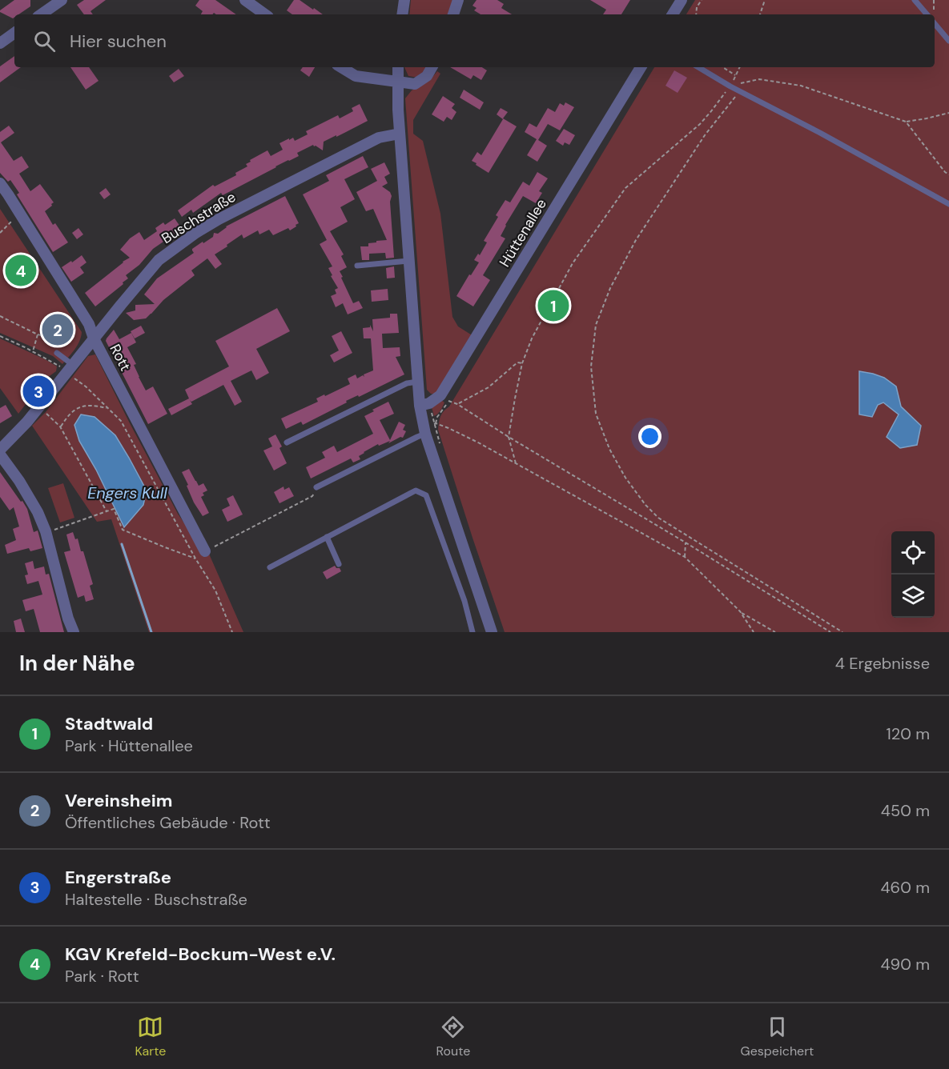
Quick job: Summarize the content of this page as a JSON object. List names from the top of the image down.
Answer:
{
  "streets": {
    "street": ["Buschstraße", "Hüttenallee", "Rott"]
  },
  "crossings": [
    ["Buschstraße", "Rott"]
  ],
  "water": ["Engers Kull"],
  "page": {
    "search": "Hier suchen",
    "pins": [
      "4",
      "1",
      "2",
      "3"
    ],
    "heading": ["In der Nähe", "4 Ergebnisse"],
    "list": [
      {
        "mark": "1",
        "name": "Stadtwald",
        "note": "Park · Hüttenallee",
        "value": "120 m"
      },
      {
        "mark": "2",
        "name": "Vereinsheim",
        "note": "Öffentliches Gebäude · Rott",
        "value": "450 m"
      },
      {
        "mark": "3",
        "name": "Engerstraße",
        "note": "Haltestelle · Buschstraße",
        "value": "460 m"
      },
      {
        "mark": "4",
        "name": "KGV Krefeld-Bockum-West e.V.",
        "note": "Park · Rott",
        "value": "490 m"
      }
    ],
    "nav": ["Karte", "Route", "Gespeichert"]
  }
}
